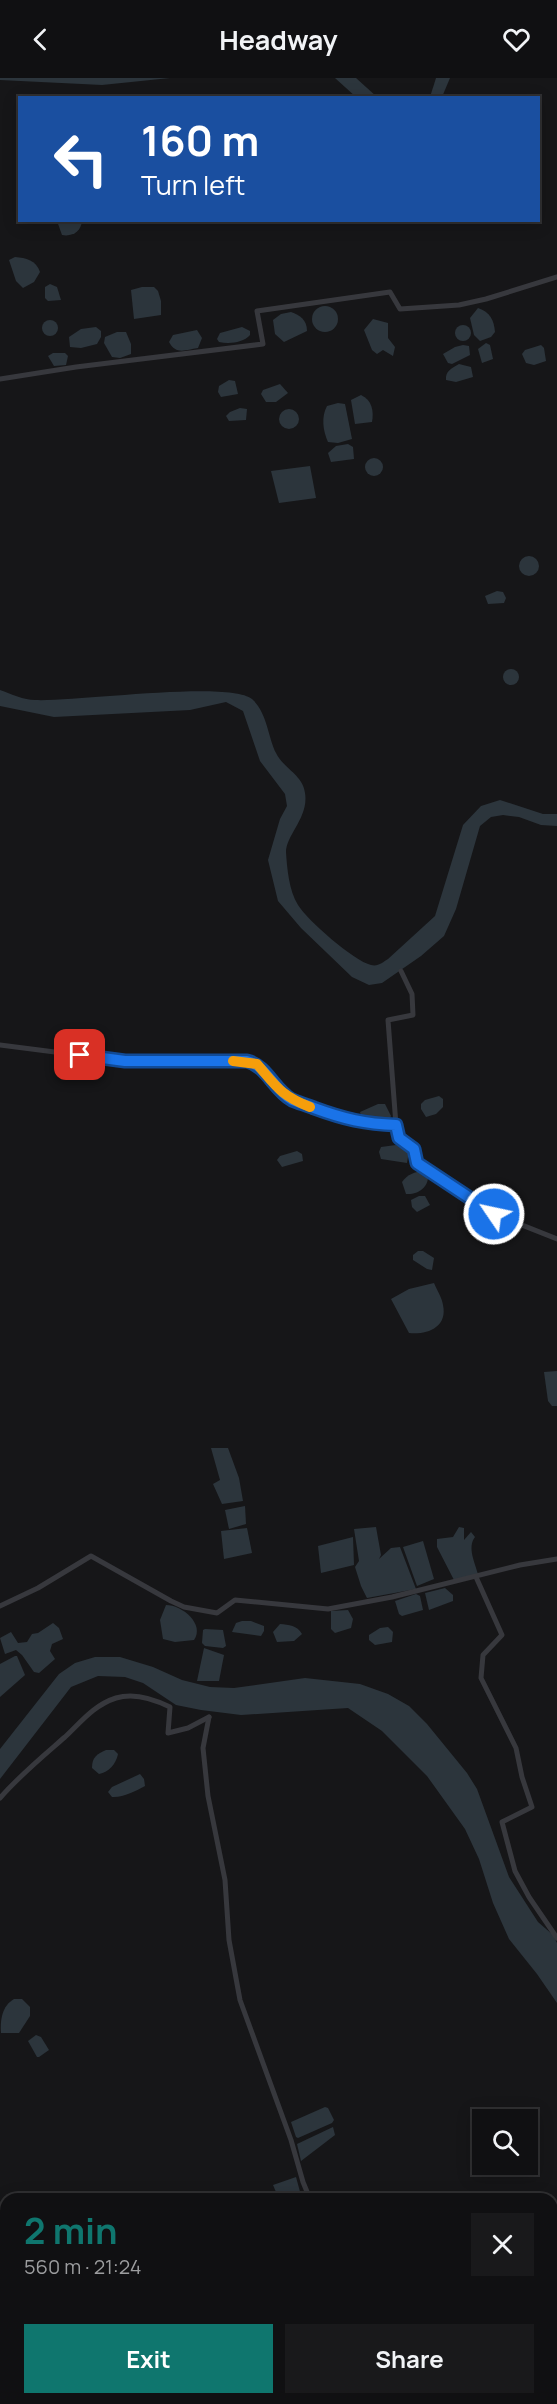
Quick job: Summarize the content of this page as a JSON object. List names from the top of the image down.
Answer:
{
  "page": {
    "header": "Headway",
    "turn": ["160 m", "Turn left"],
    "heading": ["2 min", "560 m · 21:24"],
    "buttons": ["Exit", "Share"]
  }
}
